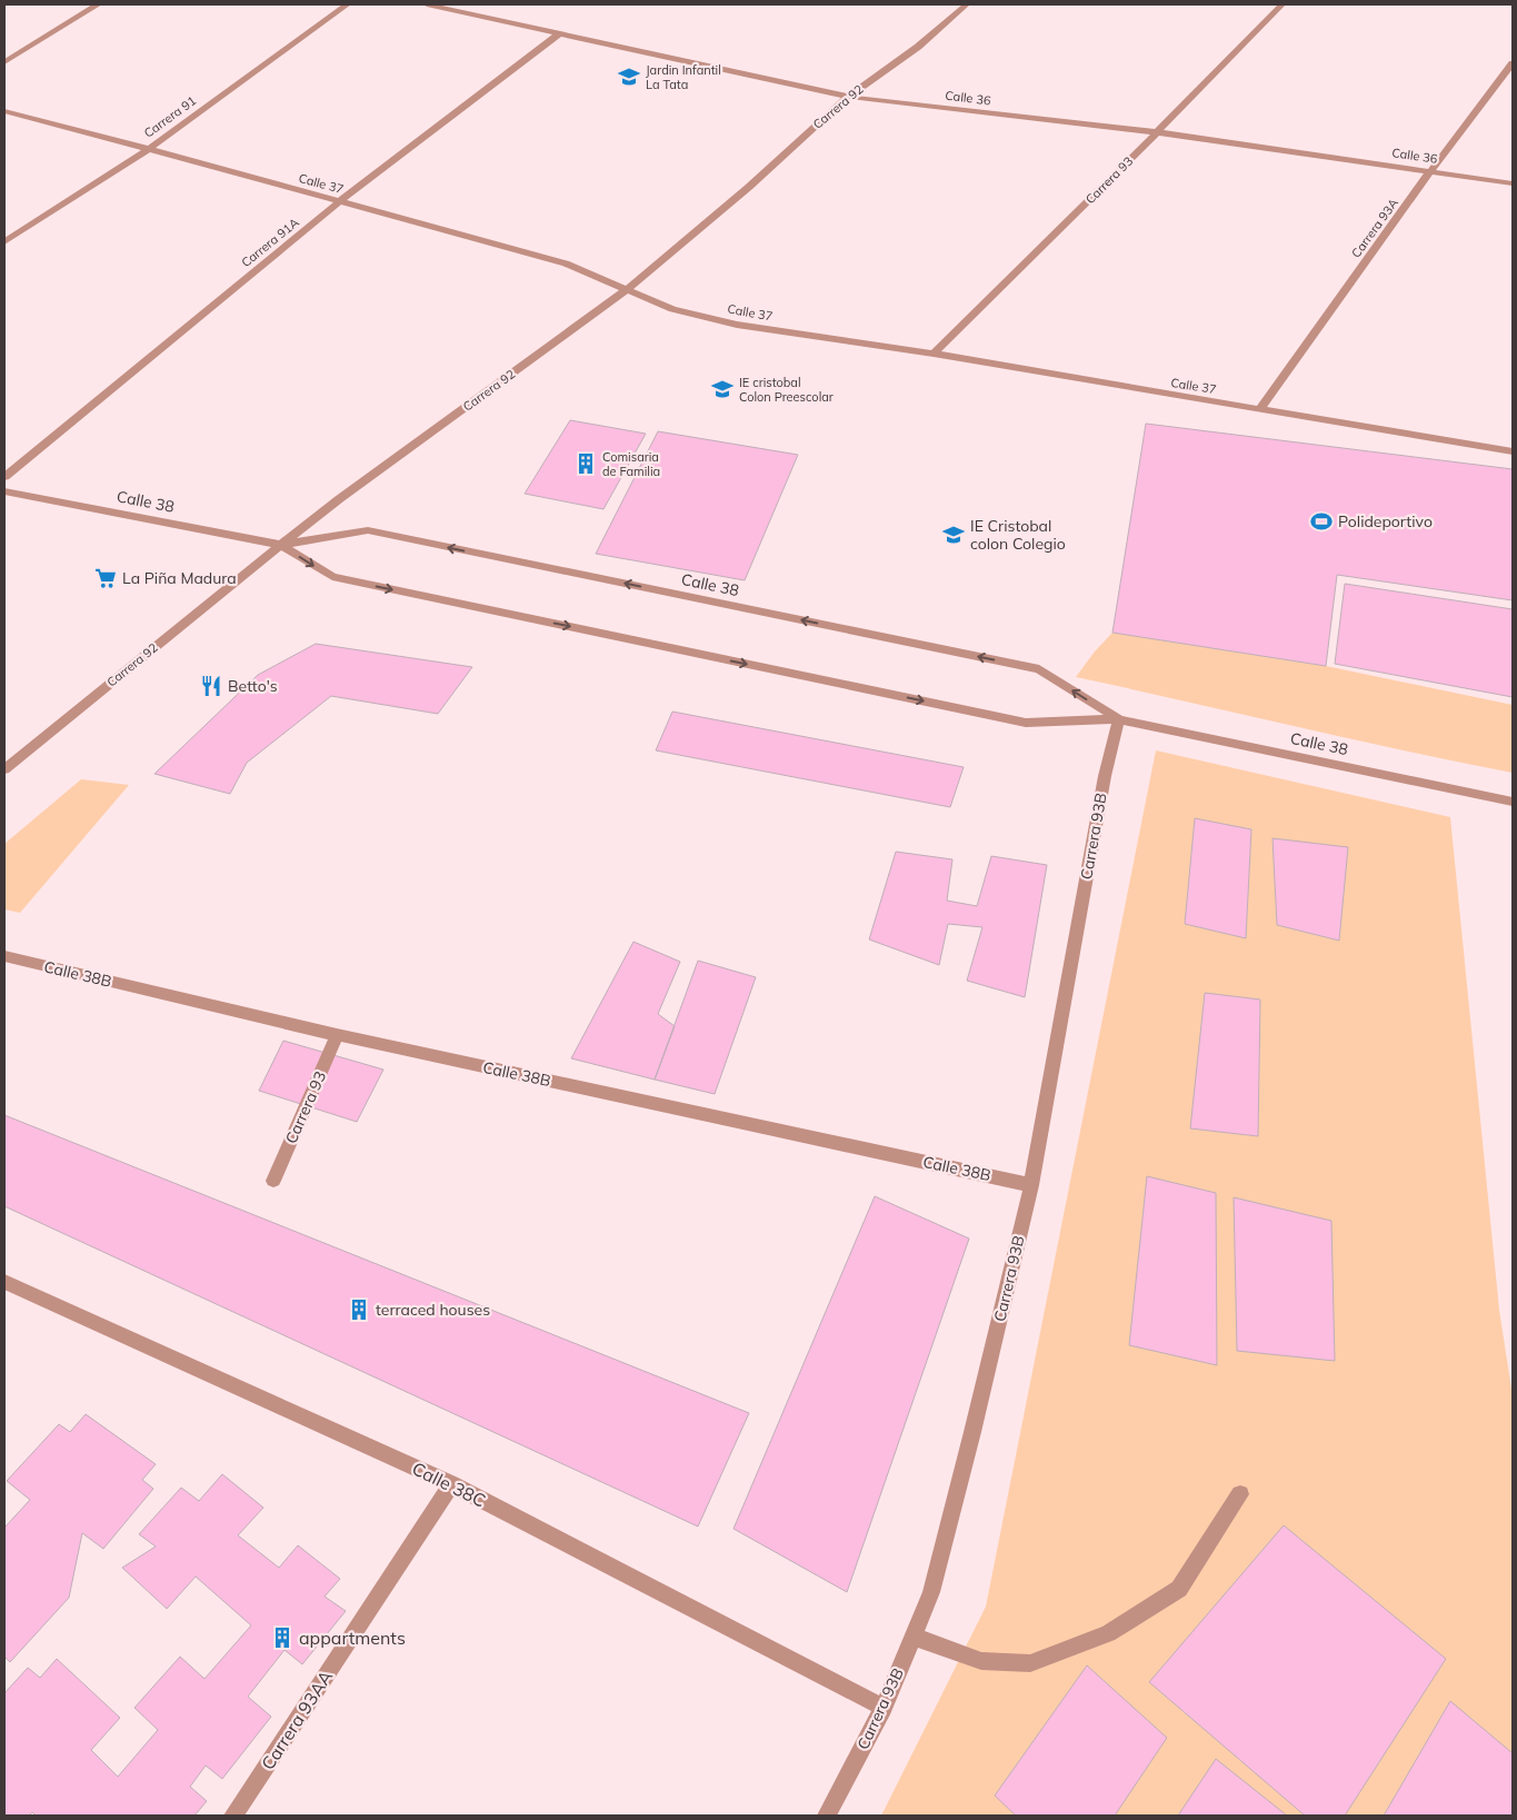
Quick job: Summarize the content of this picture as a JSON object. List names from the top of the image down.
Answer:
{
  "streets": {
    "street": [
      "Calle 36",
      "Carrera 92",
      "Carrera 91",
      "Carrera 93",
      "Calle 37",
      "Carrera 93A",
      "Carrera 91A",
      "Calle 38",
      "Carrera 93B",
      "Calle 38B",
      "Calle 38C",
      "Carrera 93AA"
    ]
  },
  "crossings": [
    ["Calle 36", "Carrera 92"],
    ["Calle 36", "Carrera 93"],
    ["Calle 36", "Carrera 93A"],
    ["Calle 36", "Carrera 91A"],
    ["Carrera 92", "Calle 37"],
    ["Carrera 92", "Calle 38"],
    ["Carrera 91", "Calle 37"],
    ["Carrera 93", "Calle 37"],
    ["Carrera 93", "Calle 38B"],
    ["Calle 37", "Carrera 93A"],
    ["Calle 37", "Carrera 91A"],
    ["Calle 38", "Carrera 93B"],
    ["Carrera 93B", "Calle 38B"],
    ["Carrera 93B", "Calle 38C"],
    ["Calle 38C", "Carrera 93AA"]
  ],
  "places": {
    "school or university": ["Jardin Infantil La Tata", "IE cristobal Colon Preescolar", "IE Cristobal colon Colegio"],
    "building": ["Comisaria de Familia", "terraced houses", "appartments"],
    "sports": ["Polideportivo"],
    "supermarket": ["La Piña Madura"],
    "restaurant": ["Betto's"]
  }
}
